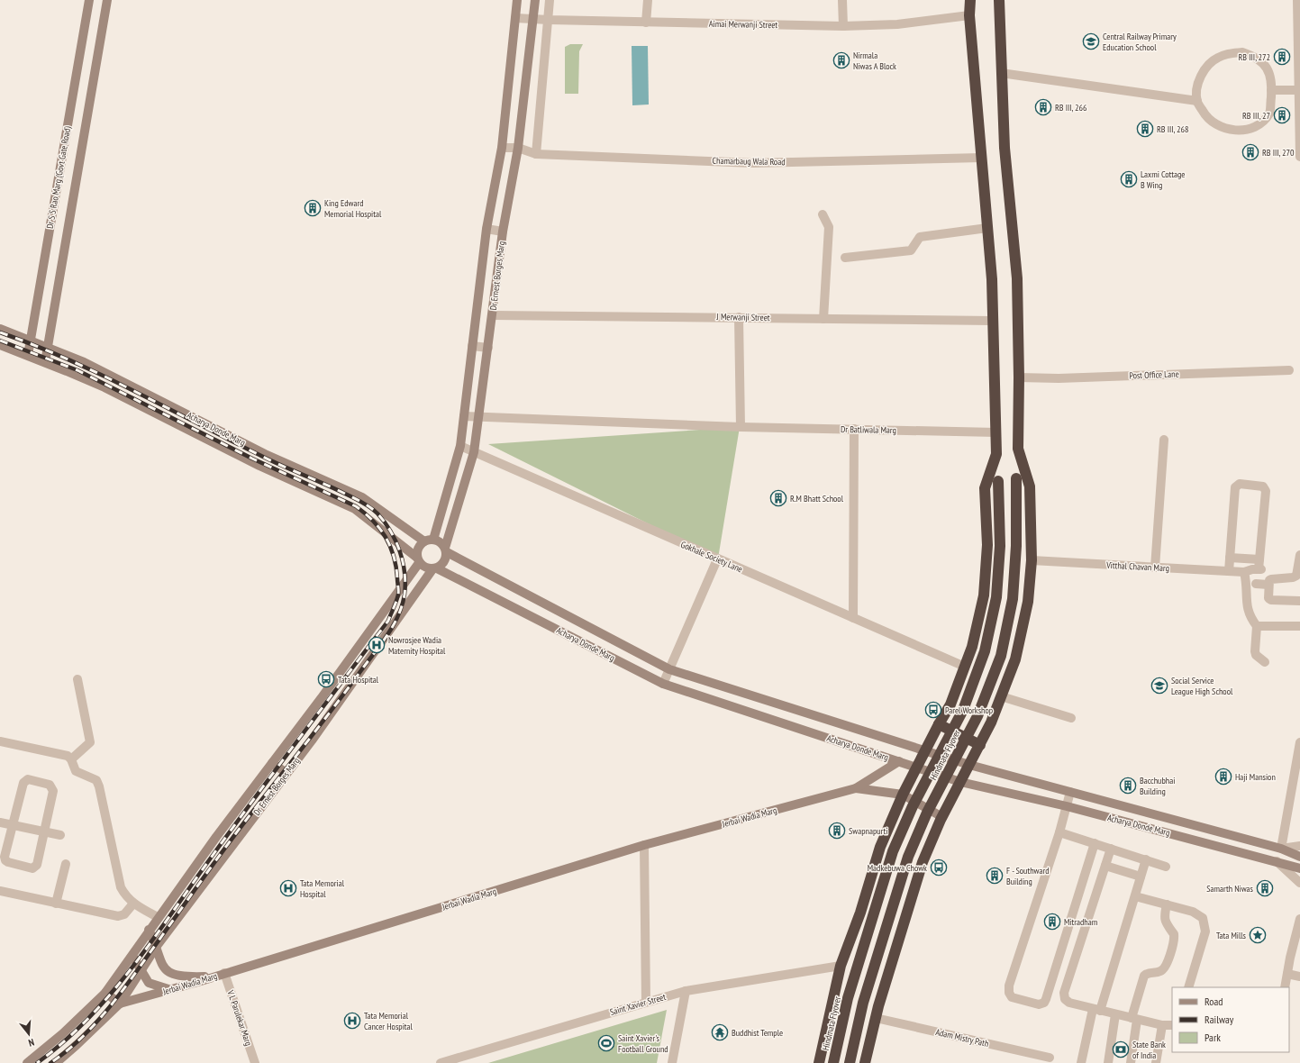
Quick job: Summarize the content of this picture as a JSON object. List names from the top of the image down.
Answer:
{
  "streets": {
    "highway": ["Hindmata Flyover"],
    "main road": [
      "Dr S S Rao Marg (Govt Gate Road)",
      "Dr Ernest Borges Marg",
      "Acharya Donde Marg",
      "Jerbai Wadia Marg"
    ],
    "street": [
      "Aimai Merwanji Street",
      "Chamarbaug Wala Road",
      "J Merwanji Street",
      "Post Office Lane",
      "Dr Batliwala Marg",
      "Gokhale Society Lane",
      "Vitthal Chavan Marg",
      "Saint Xavier Street",
      "V L Parulekar Marg",
      "Adam Mistry Path"
    ]
  },
  "crossings": [
    ["Aimai Merwanji Street", "Dr Ernest Borges Marg"],
    ["Aimai Merwanji Street", "Hindmata Flyover"],
    ["Chamarbaug Wala Road", "Dr Ernest Borges Marg"],
    ["Chamarbaug Wala Road", "Hindmata Flyover"],
    ["Dr S S Rao Marg (Govt Gate Road)", "Acharya Donde Marg"],
    ["Dr Ernest Borges Marg", "J Merwanji Street"],
    ["Dr Ernest Borges Marg", "Acharya Donde Marg"],
    ["Dr Ernest Borges Marg", "Dr Batliwala Marg"],
    ["Dr Ernest Borges Marg", "Gokhale Society Lane"],
    ["Dr Ernest Borges Marg", "Jerbai Wadia Marg"],
    ["J Merwanji Street", "Hindmata Flyover"],
    ["Post Office Lane", "Hindmata Flyover"],
    ["Acharya Donde Marg", "Jerbai Wadia Marg"],
    ["Dr Batliwala Marg", "Hindmata Flyover"],
    ["Jerbai Wadia Marg", "V L Parulekar Marg"]
  ],
  "places": {
    "school or university": ["Central Railway Primary Education School", "Social Service League High School"],
    "building": [
      "RB III, 272",
      "Nirmala Niwas A Block",
      "RB III, 266",
      "RB III, 27",
      "RB III, 268",
      "RB III, 270",
      "Laxmi Cottage B Wing",
      "King Edward Memorial Hospital",
      "R.M Bhatt School",
      "Haji Mansion",
      "Bacchubhai Building",
      "Swapnapurti",
      "F - Southward Building",
      "Samarth Niwas",
      "Mitradham"
    ],
    "hospital": ["Nowrosjee Wadia Maternity Hospital", "Tata Memorial Hospital", "Tata Memorial Cancer Hospital"],
    "bus stop": ["Tata Hospital", "Parel Workshop", "Madkebuwa Chowk"],
    "place": ["Tata Mills"],
    "temple": ["Buddhist Temple"],
    "sports": ["Saint Xavier's Football Ground"],
    "bank": ["State Bank of India"]
  },
  "legend": ["Road", "Railway", "Park"],
  "north": "bottom"
}
